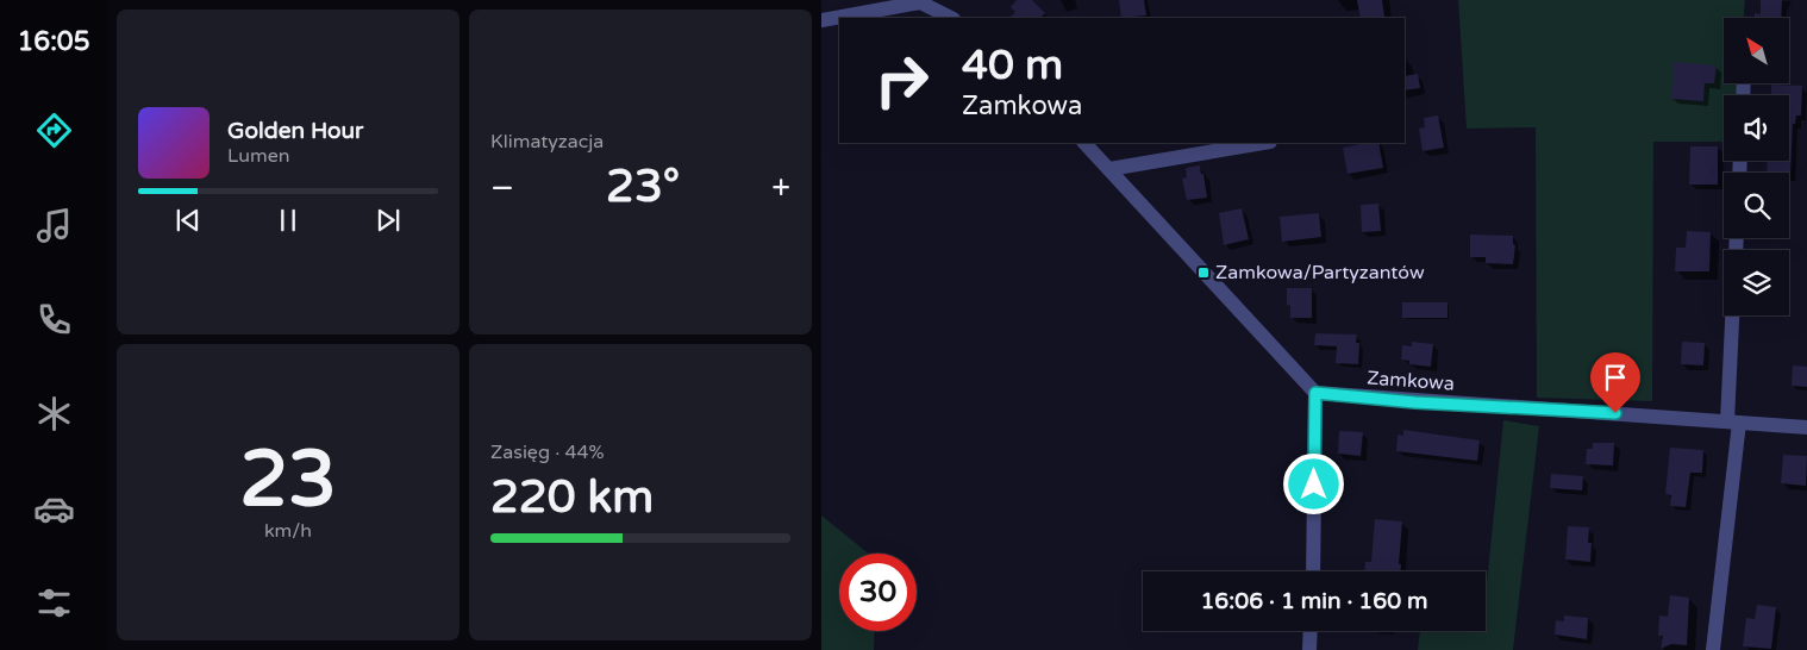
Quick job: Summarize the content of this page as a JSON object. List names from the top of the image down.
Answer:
{
  "streets": {
    "street": ["Zamkowa"]
  },
  "places": {
    "transit": ["Zamkowa/Partyzantów"]
  },
  "north": "top left",
  "page": {
    "tabs": "16:05",
    "tile": [
      "Klimatyzacja",
      ["23", "km/h"],
      ["Zasięg · 44%", "220 km"]
    ],
    "turn": ["40 m", "Zamkowa"],
    "song": ["Golden Hour", "Lumen"],
    "heat": ["−", "23°", "+"],
    "limit": "30",
    "trip": "16:06 · 1 min · 160 m"
  }
}
